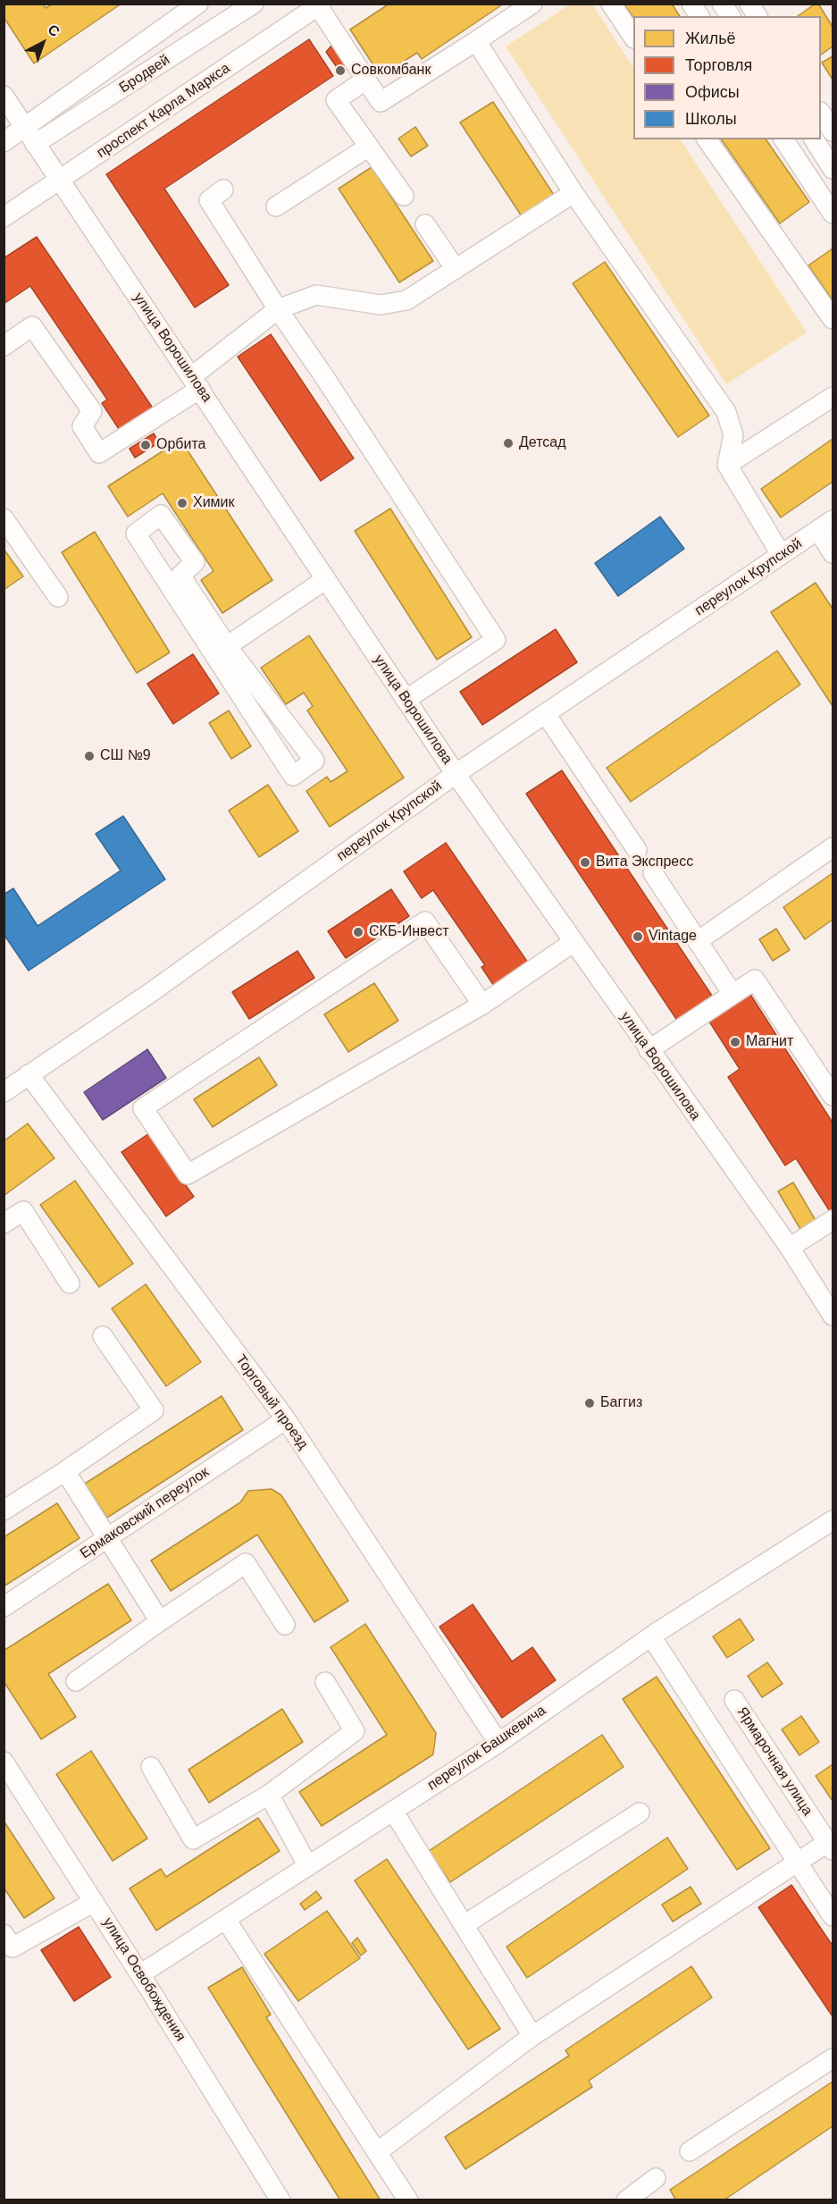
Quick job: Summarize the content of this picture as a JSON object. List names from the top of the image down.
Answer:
{
  "streets": {
    "street": [
      "Бродвей",
      "проспект Карла Маркса",
      "улица Ворошилова",
      "переулок Крупской",
      "Торговый проезд",
      "Ермаковский переулок",
      "переулок Башкевича",
      "Ярмарочная улица",
      "улица Освобождения"
    ]
  },
  "crossings": [
    ["Бродвей", "улица Ворошилова"],
    ["проспект Карла Маркса", "улица Ворошилова"],
    ["улица Ворошилова", "переулок Крупской"],
    ["переулок Крупской", "Торговый проезд"],
    ["Торговый проезд", "Ермаковский переулок"],
    ["Торговый проезд", "переулок Башкевича"],
    ["переулок Башкевича", "улица Освобождения"]
  ],
  "places": [
    "Совкомбанк",
    "Детсад",
    "Орбита",
    "Химик",
    "СШ №9",
    "Вита Экспресс",
    "СКБ-Инвест",
    "Vintage",
    "Магнит",
    "Баггиз"
  ],
  "legend": [
    "Жильё",
    "Торговля",
    "Офисы",
    "Школы"
  ],
  "north": "top right"
}
